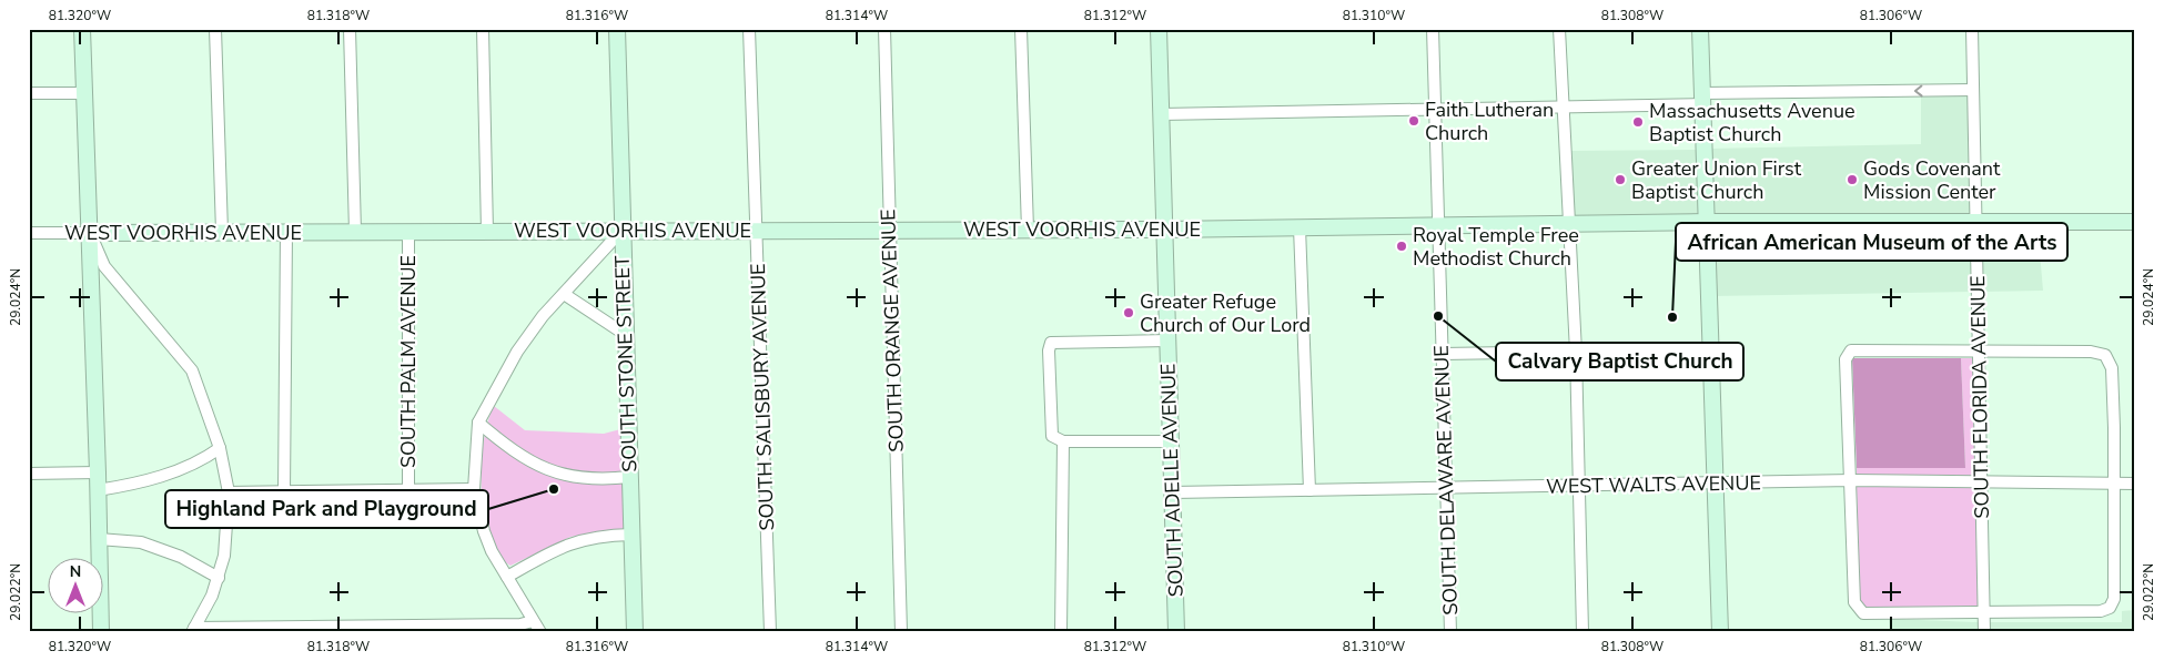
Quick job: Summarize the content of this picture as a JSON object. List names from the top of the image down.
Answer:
{
  "streets": {
    "street": [
      "WEST VOORHIS AVENUE",
      "SOUTH ORANGE AVENUE",
      "SOUTH PALM AVENUE",
      "SOUTH STONE STREET",
      "SOUTH SALISBURY AVENUE",
      "SOUTH FLORIDA AVENUE",
      "SOUTH ADELLE AVENUE",
      "SOUTH DELAWARE AVENUE",
      "WEST WALTS AVENUE"
    ]
  },
  "crossings": [
    ["WEST VOORHIS AVENUE", "SOUTH ORANGE AVENUE"],
    ["WEST VOORHIS AVENUE", "SOUTH PALM AVENUE"],
    ["WEST VOORHIS AVENUE", "SOUTH STONE STREET"],
    ["WEST VOORHIS AVENUE", "SOUTH SALISBURY AVENUE"],
    ["WEST VOORHIS AVENUE", "SOUTH FLORIDA AVENUE"],
    ["WEST VOORHIS AVENUE", "SOUTH ADELLE AVENUE"],
    ["WEST VOORHIS AVENUE", "SOUTH DELAWARE AVENUE"],
    ["SOUTH FLORIDA AVENUE", "WEST WALTS AVENUE"],
    ["SOUTH ADELLE AVENUE", "WEST WALTS AVENUE"],
    ["SOUTH DELAWARE AVENUE", "WEST WALTS AVENUE"]
  ],
  "places": [
    "Faith Lutheran Church",
    "Massachusetts Avenue Baptist Church",
    "Greater Union First Baptist Church",
    "Gods Covenant Mission Center",
    "Royal Temple Free Methodist Church",
    "Greater Refuge Church of Our Lord",
    "Calvary Baptist Church",
    "African American Museum of the Arts",
    "Highland Park and Playground"
  ],
  "north": "top",
  "coordinates": [
    "81.320°W",
    "81.318°W",
    "81.316°W",
    "81.314°W",
    "81.312°W",
    "81.310°W",
    "81.308°W",
    "81.306°W",
    "29.024°N",
    "29.022°N"
  ]
}
